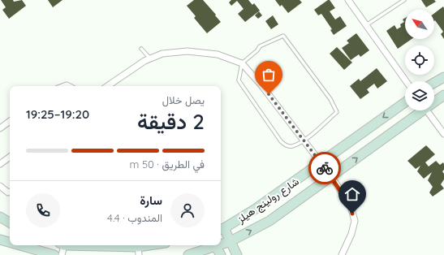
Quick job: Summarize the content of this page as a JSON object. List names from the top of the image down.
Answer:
{
  "streets": {
    "main road": ["شارع رولينج هيلز"]
  },
  "north": "top left",
  "page": {
    "heading": ["2 دقيقة", "يصل خلال", "19:20–19:25"],
    "panel": ["سارة", "المندوب · 4.4"],
    "bar": "في الطريق · 50 m"
  }
}
